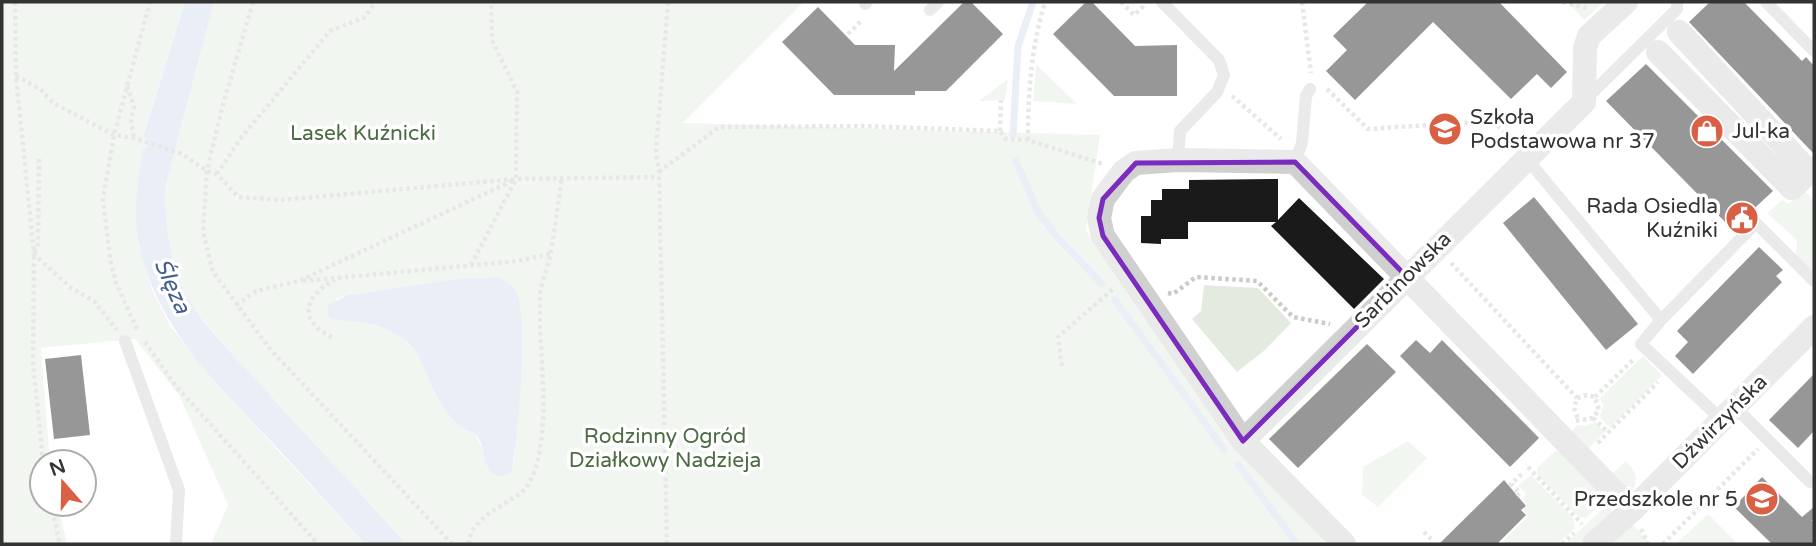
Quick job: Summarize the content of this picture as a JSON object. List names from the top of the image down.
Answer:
{
  "streets": {
    "street": ["Sarbinowska", "Dźwirzyńska"]
  },
  "water": ["Ślęza"],
  "parks": ["Lasek Kuźnicki", "Rodzinny Ogród Działkowy Nadzieja"],
  "places": {
    "school or university": ["Szkoła Podstawowa nr 37", "Przedszkole nr 5"],
    "shop": ["Jul-ka"],
    "public building": ["Rada Osiedla Kuźniki"]
  },
  "north": "top"
}
